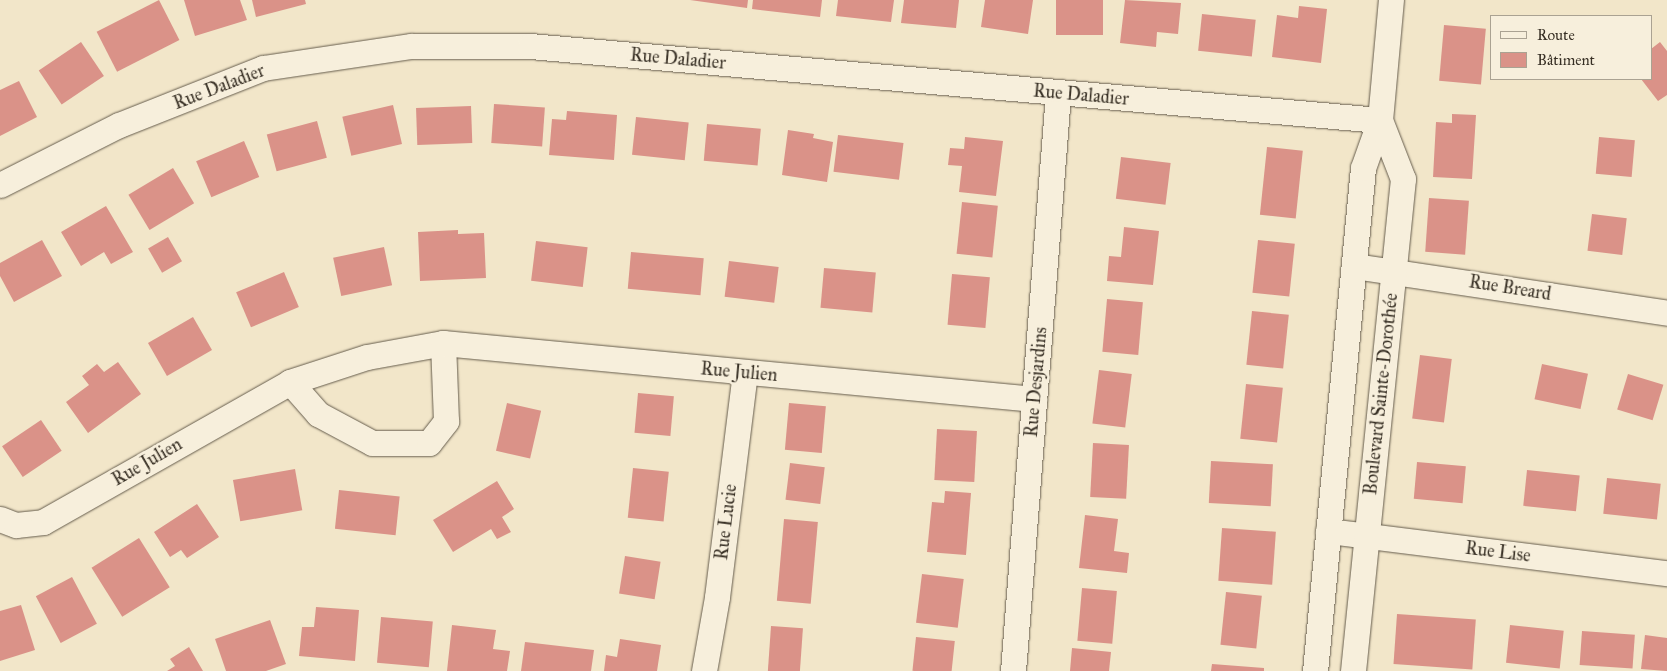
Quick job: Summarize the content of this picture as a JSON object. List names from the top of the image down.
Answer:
{
  "streets": {
    "street": [
      "Rue Daladier",
      "Rue Breard",
      "Rue Julien",
      "Rue Desjardins",
      "Boulevard Sainte-Dorothée",
      "Rue Lucie",
      "Rue Lise"
    ]
  },
  "crossings": [
    ["Rue Daladier", "Rue Desjardins"],
    ["Rue Daladier", "Boulevard Sainte-Dorothée"],
    ["Rue Breard", "Boulevard Sainte-Dorothée"],
    ["Rue Julien", "Rue Desjardins"],
    ["Rue Julien", "Rue Lucie"],
    ["Boulevard Sainte-Dorothée", "Rue Lise"]
  ],
  "legend": ["Route", "Bâtiment"]
}
